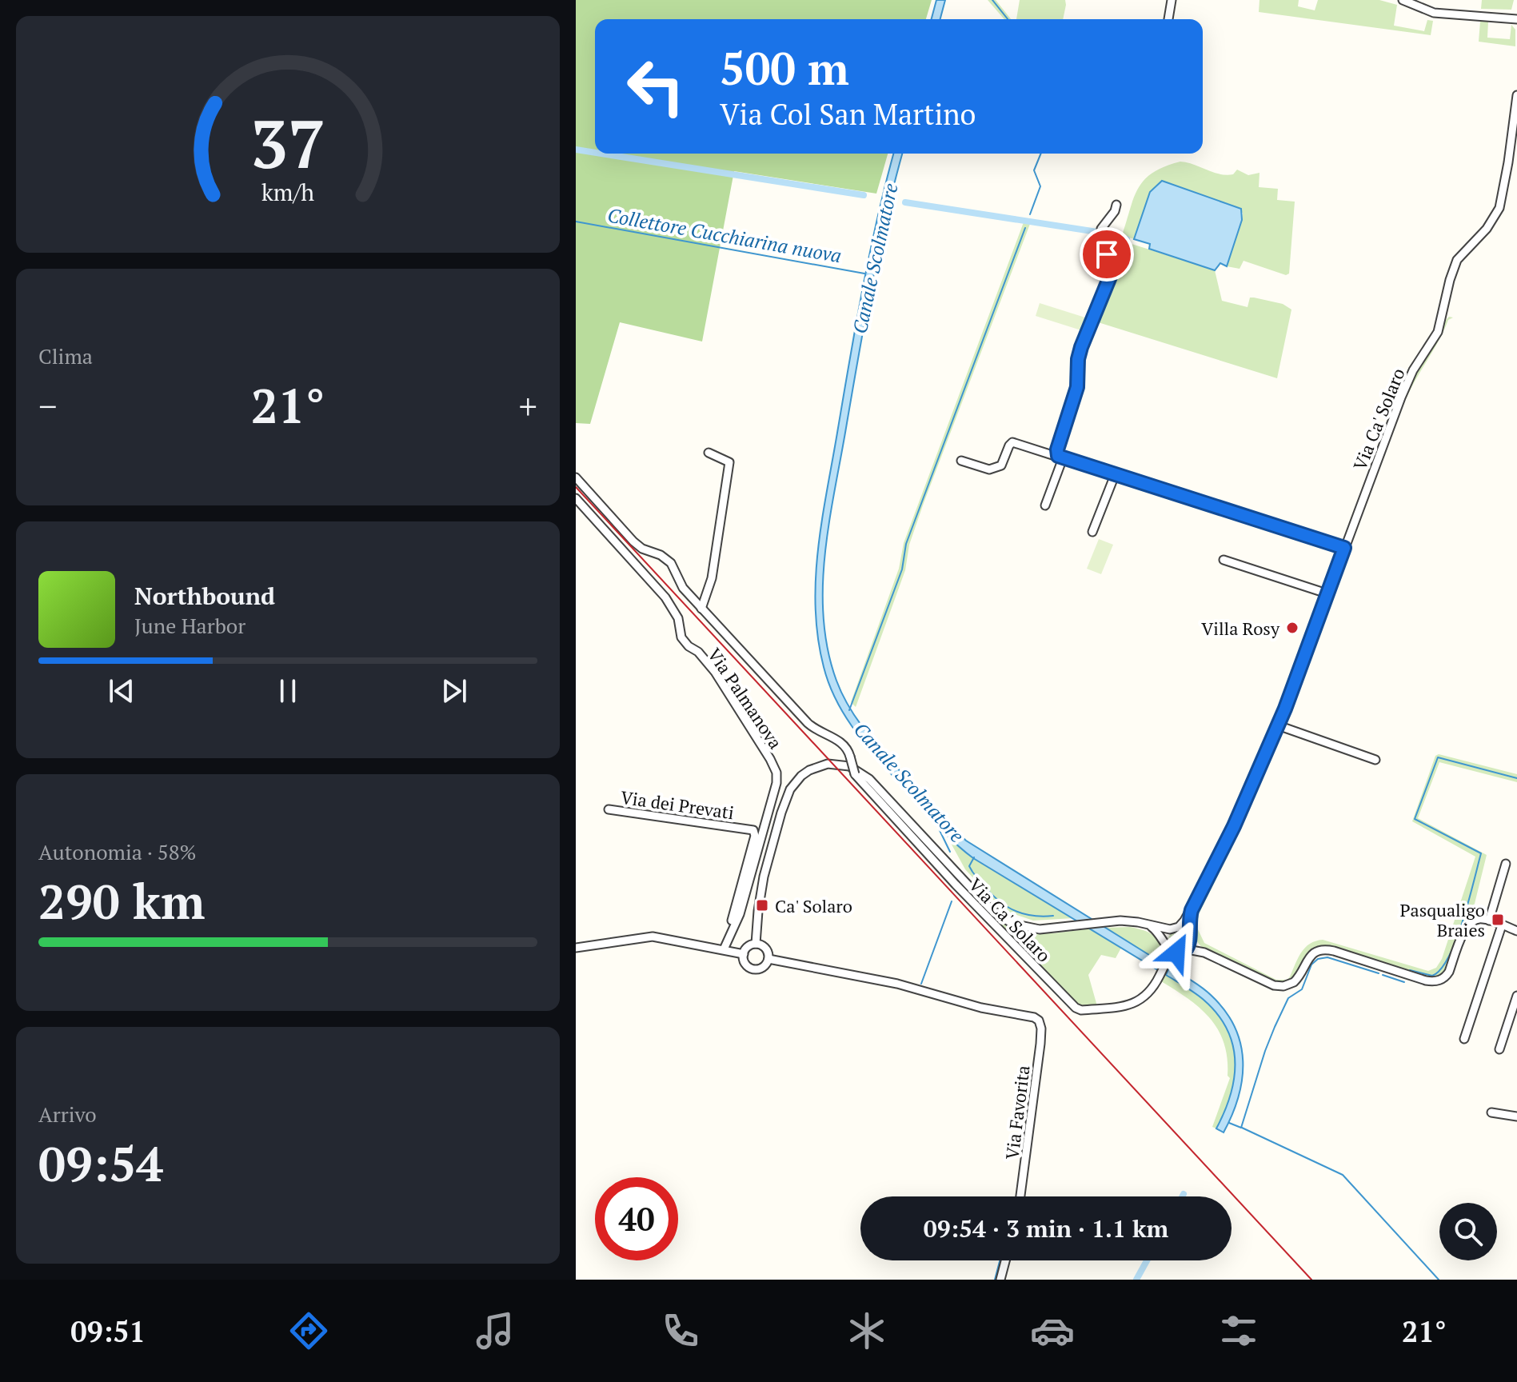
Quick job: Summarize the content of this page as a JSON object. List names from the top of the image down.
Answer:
{
  "streets": {
    "street": [
      "Via Ca' Solaro",
      "Via Palmanova",
      "Via dei Prevati",
      "Via Favorita"
    ]
  },
  "crossings": [
    ["Via Ca' Solaro", "Via Favorita"],
    ["Via Palmanova", "Via dei Prevati"]
  ],
  "water": ["Collettore Cucchiarina nuova", "Canale Scolmatore"],
  "places": {
    "other": ["Villa Rosy"],
    "transit": ["Ca' Solaro", "Pasqualigo Braies"]
  },
  "page": {
    "turn": ["500 m", "Via Col San Martino"],
    "tile": [
      "Clima",
      ["Autonomia · 58%", "290 km"],
      ["Arrivo", "09:54"]
    ],
    "heat": ["−", "21°", "+"],
    "song": ["Northbound", "June Harbor"],
    "limit": "40",
    "trip": "09:54 · 3 min · 1.1 km",
    "tabs": ["09:51", "21°"],
    "gauge": ["37", "km/h"]
  }
}
